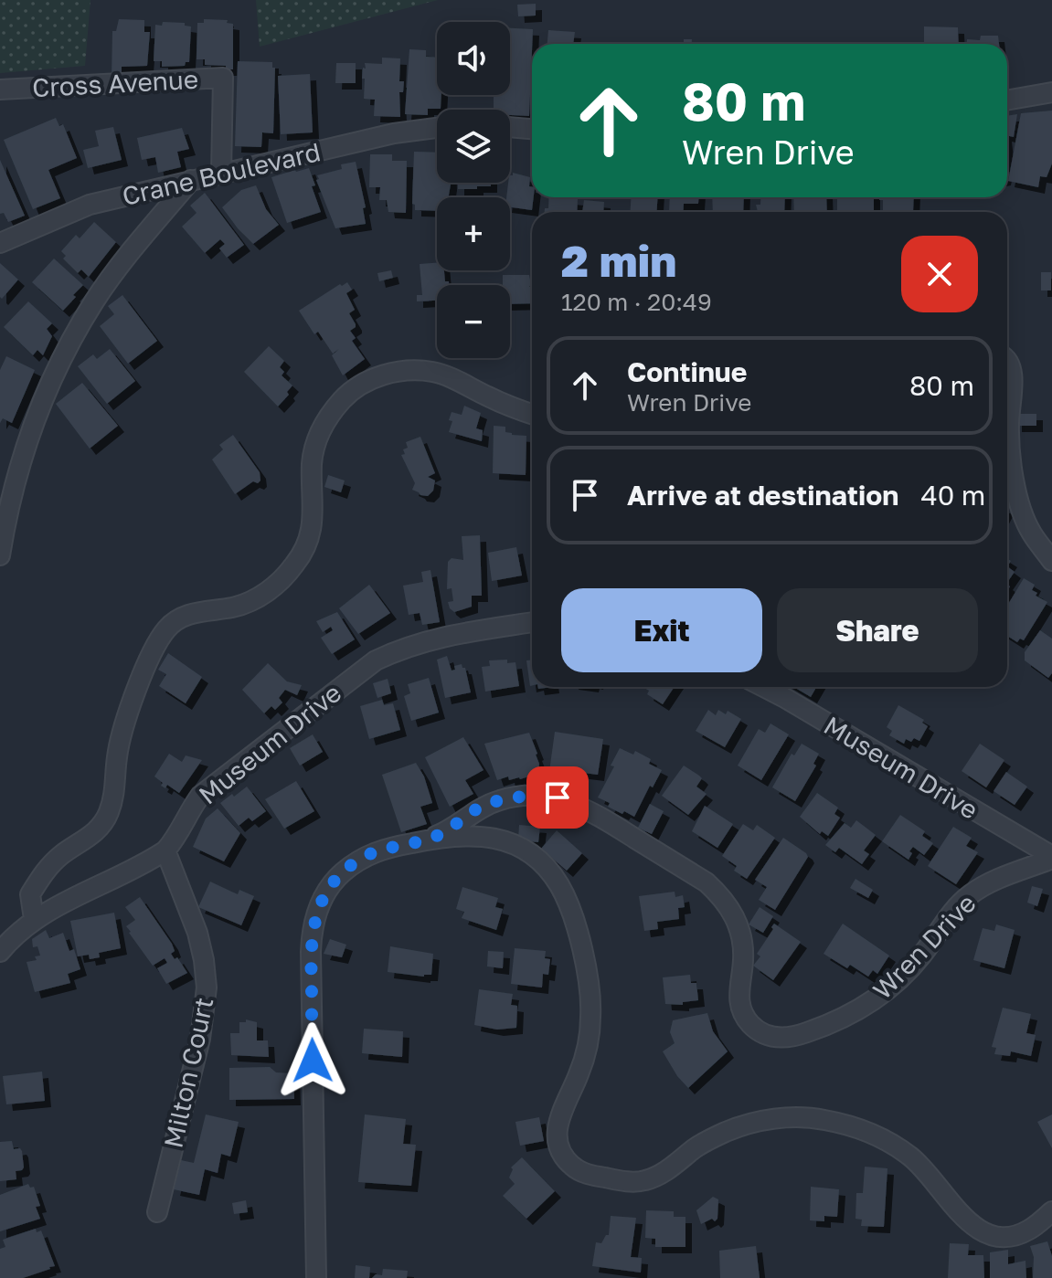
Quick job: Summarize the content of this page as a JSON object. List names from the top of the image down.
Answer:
{
  "streets": {
    "street": [
      "Cross Avenue",
      "Crane Boulevard",
      "Museum Drive",
      "Wren Drive",
      "Milton Court"
    ]
  },
  "crossings": [
    ["Cross Avenue", "Crane Boulevard"],
    ["Museum Drive", "Wren Drive"],
    ["Museum Drive", "Milton Court"]
  ],
  "page": {
    "map_buttons": ["+", "−"],
    "turn": ["80 m", "Wren Drive"],
    "heading": ["2 min", "120 m · 20:49"],
    "list": [
      {
        "name": "Continue",
        "note": "Wren Drive",
        "value": "80 m"
      },
      {
        "name": "Arrive at destination",
        "value": "40 m"
      }
    ],
    "buttons": ["Exit", "Share"]
  }
}
